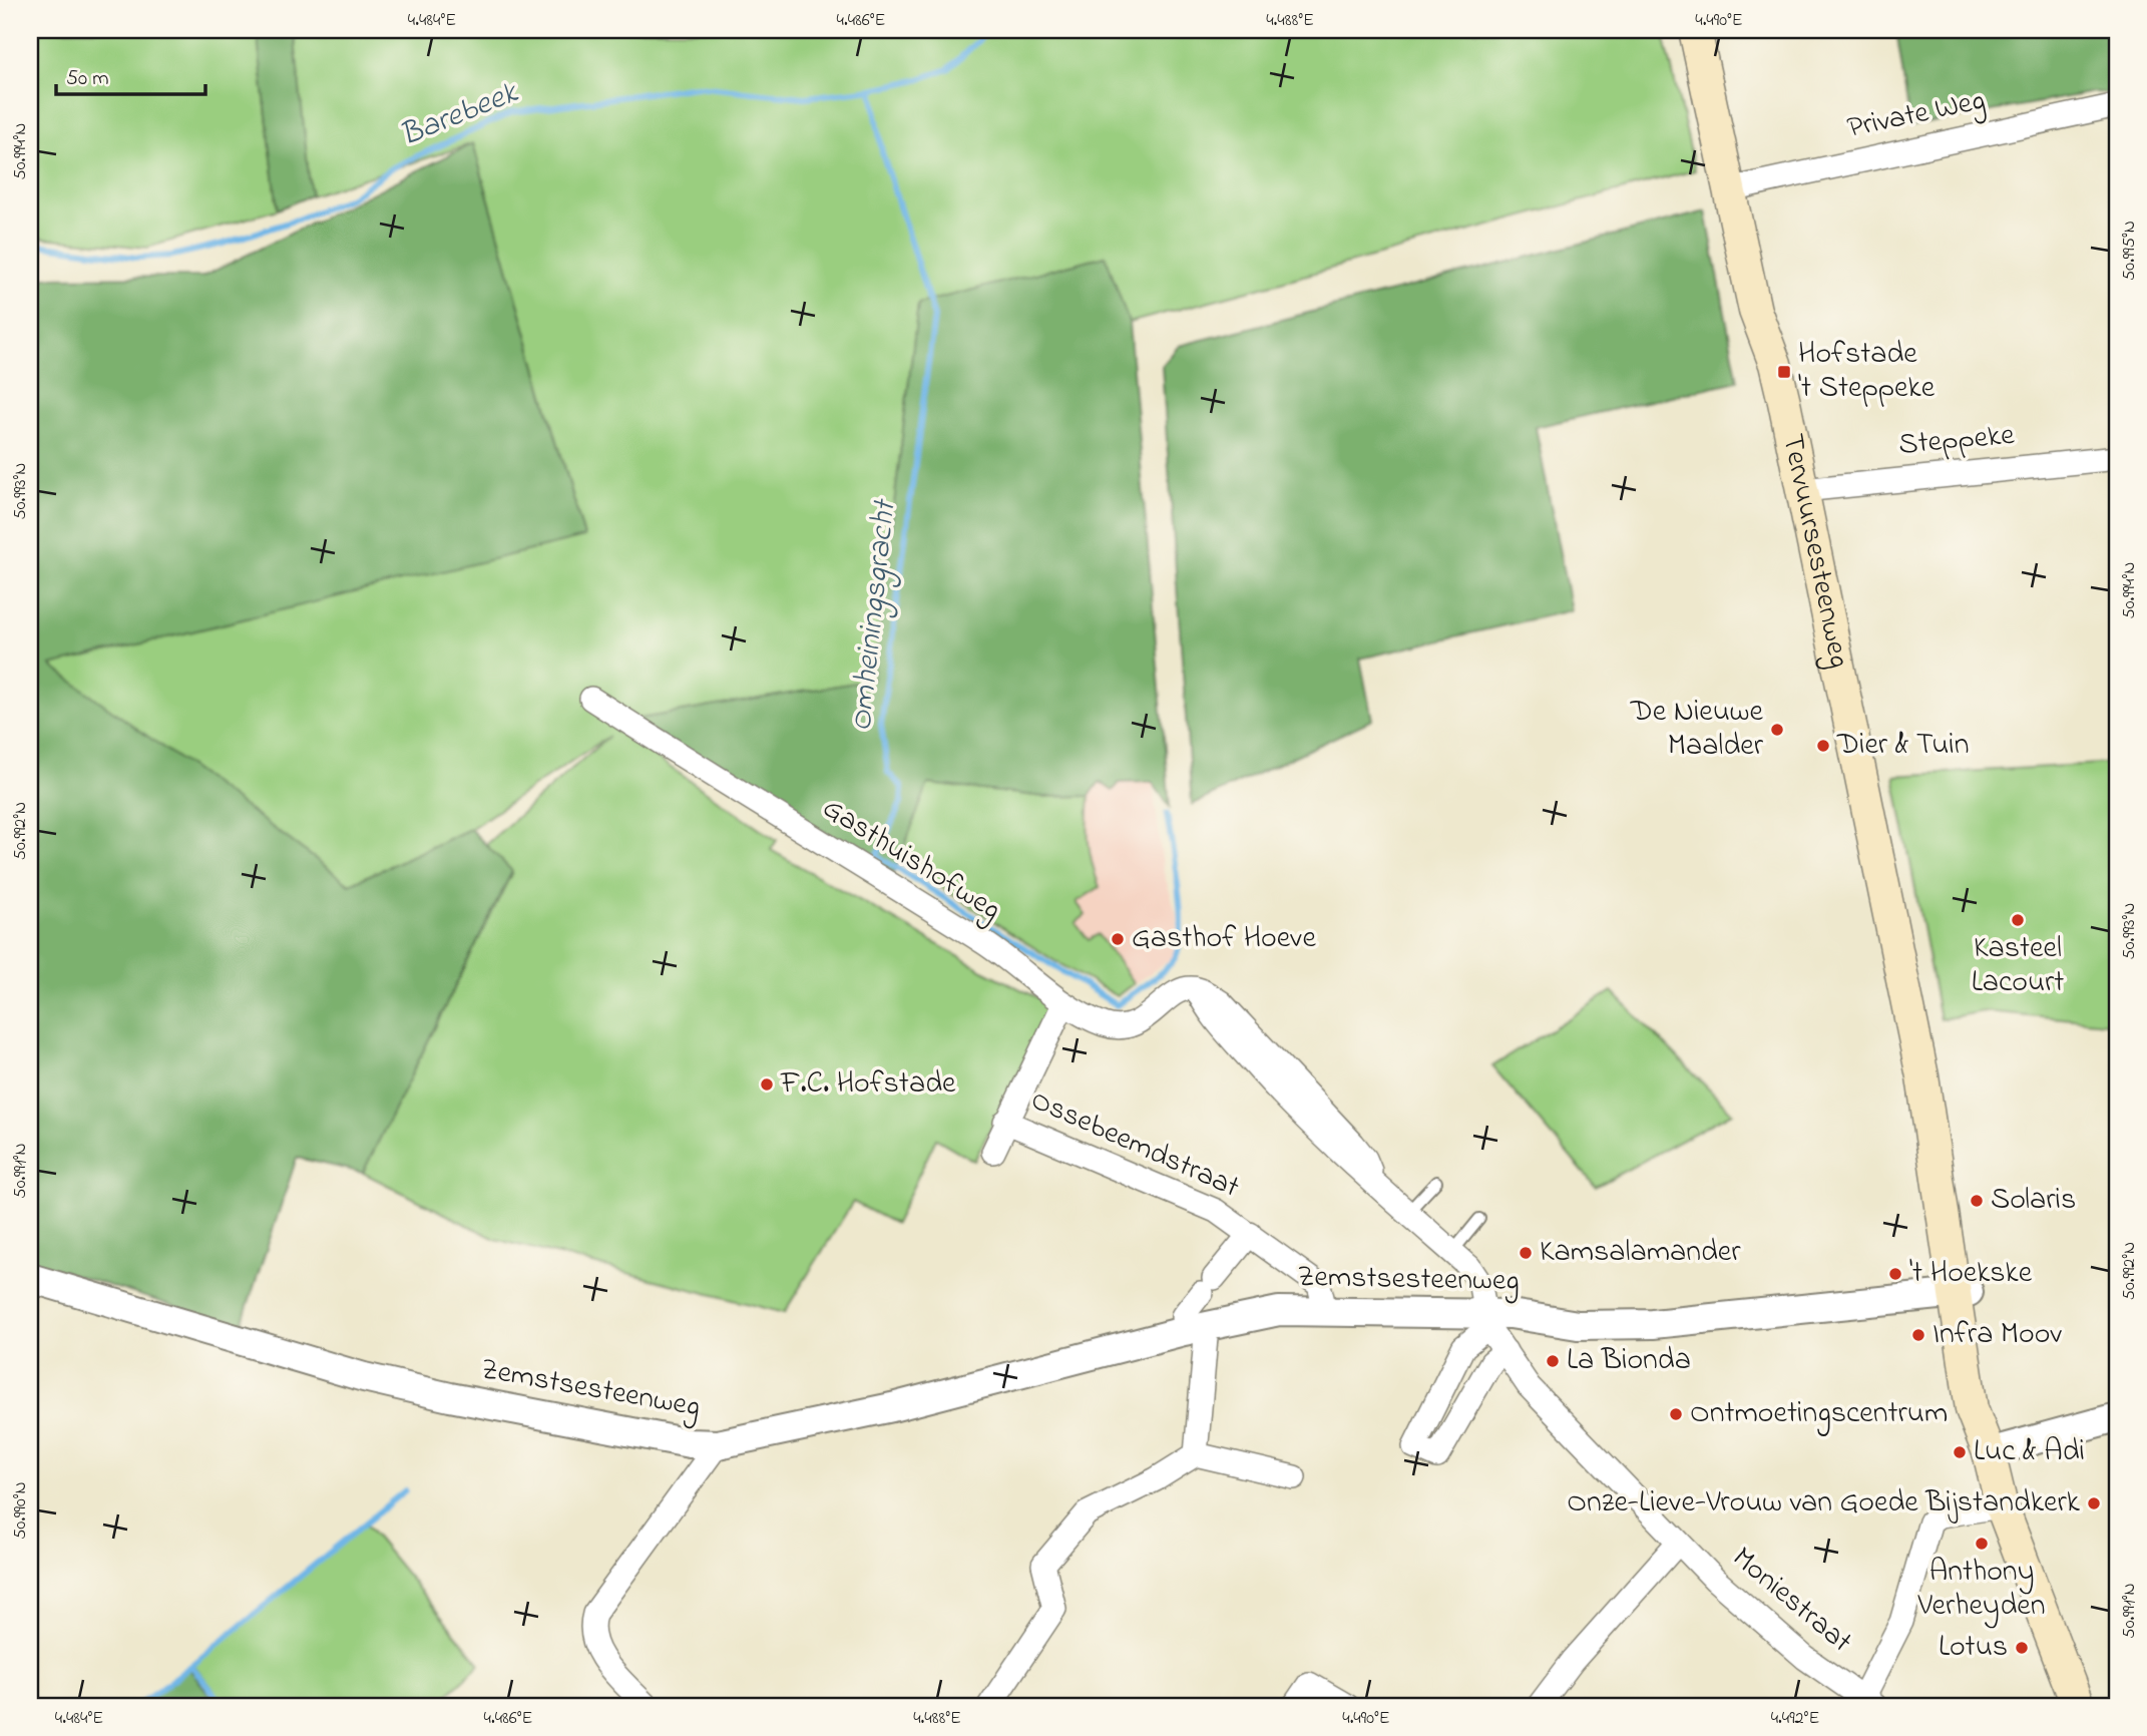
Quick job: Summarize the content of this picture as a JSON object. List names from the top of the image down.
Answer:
{
  "streets": {
    "main road": ["Tervuursesteenweg"],
    "street": [
      "Private Weg",
      "Steppeke",
      "Gasthuishofweg",
      "Ossebeemdstraat",
      "Zemstsesteenweg",
      "Moniestraat"
    ]
  },
  "crossings": [
    ["Private Weg", "Tervuursesteenweg"],
    ["Steppeke", "Tervuursesteenweg"],
    ["Tervuursesteenweg", "Zemstsesteenweg"],
    ["Gasthuishofweg", "Ossebeemdstraat"],
    ["Gasthuishofweg", "Zemstsesteenweg"],
    ["Gasthuishofweg", "Moniestraat"],
    ["Ossebeemdstraat", "Zemstsesteenweg"],
    ["Zemstsesteenweg", "Moniestraat"]
  ],
  "water": ["Barebeek", "Omheiningsgracht"],
  "places": {
    "transit": ["Hofstade 't Steppeke"],
    "other": [
      "De Nieuwe Maalder",
      "Dier & Tuin",
      "Kasteel Lacourt",
      "Gasthof Hoeve",
      "F.C. Hofstade",
      "Solaris",
      "Kamsalamander",
      "'t Hoekske",
      "Infra Moov",
      "La Bionda",
      "Ontmoetingscentrum",
      "Luc & Adi",
      "Onze-Lieve-Vrouw van Goede Bijstandkerk",
      "Anthony Verheyden",
      "Lotus"
    ]
  },
  "scale_bar": "50 m",
  "coordinates": [
    "4.484°E",
    "4.486°E",
    "4.488°E",
    "4.490°E",
    "50.994°N",
    "50.995°N",
    "50.993°N",
    "50.992°N",
    "50.991°N",
    "50.990°N",
    "4.492°E"
  ]
}
